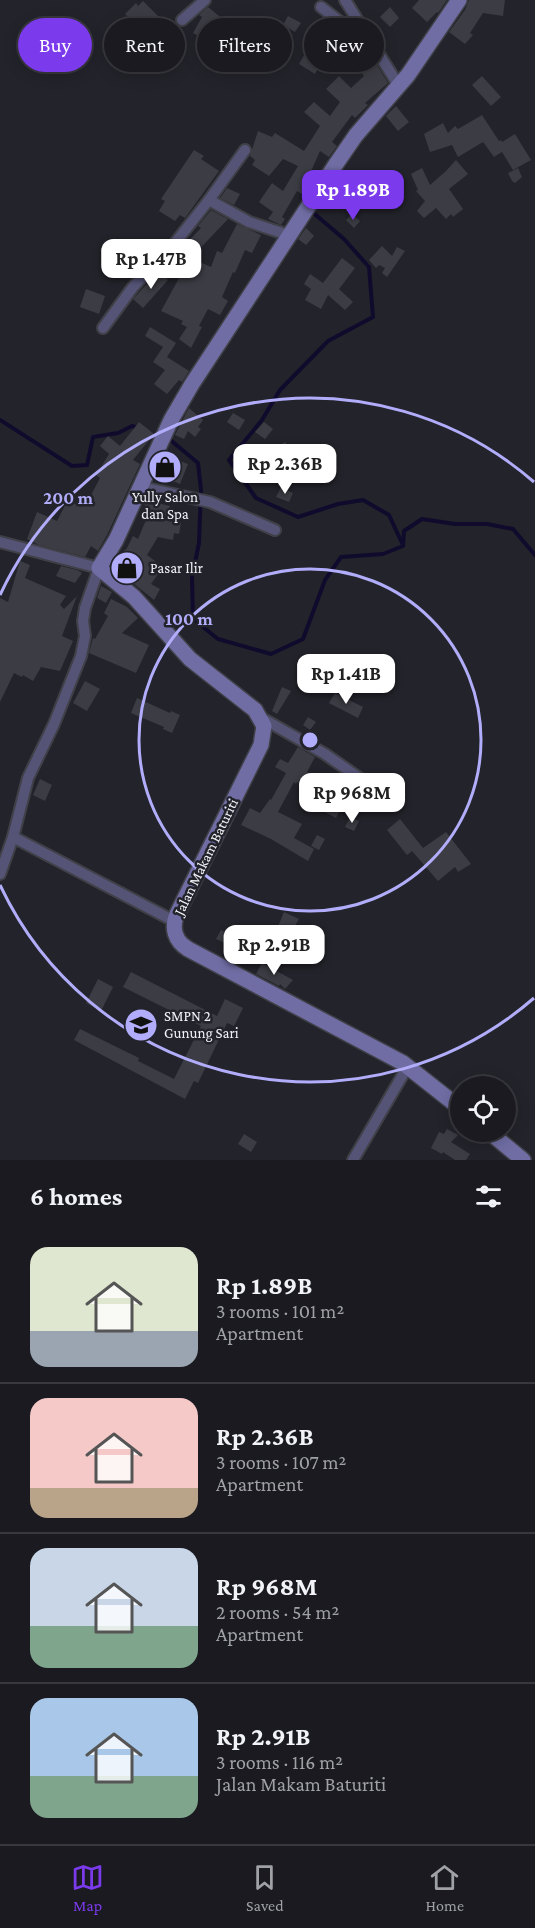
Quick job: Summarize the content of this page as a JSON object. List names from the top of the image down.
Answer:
{
  "streets": {
    "street": ["Jalan Makam Baturiti"]
  },
  "places": {
    "shop": ["Yully Salon dan Spa", "Pasar Ilir"],
    "school or university": ["SMPN 2 Gunung Sari"]
  },
  "page": {
    "chip": [
      "Buy",
      "Rent",
      "Filters",
      "New"
    ],
    "price": [
      "Rp 1.89B",
      "Rp 1.47B",
      "Rp 2.36B",
      "Rp 1.41B",
      "Rp 968M",
      "Rp 2.91B"
    ],
    "heading": "6 homes",
    "list": [
      {
        "name": "Rp 1.89B",
        "note": "3 rooms · 101 m² · Apartment"
      },
      {
        "name": "Rp 2.36B",
        "note": "3 rooms · 107 m² · Apartment"
      },
      {
        "name": "Rp 968M",
        "note": "2 rooms · 54 m² · Apartment"
      },
      {
        "name": "Rp 2.91B",
        "note": "3 rooms · 116 m² · Jalan Makam Baturiti"
      }
    ],
    "tabs": ["Map", "Saved", "Home"]
  },
  "rings": ["200 m", "100 m"]
}
